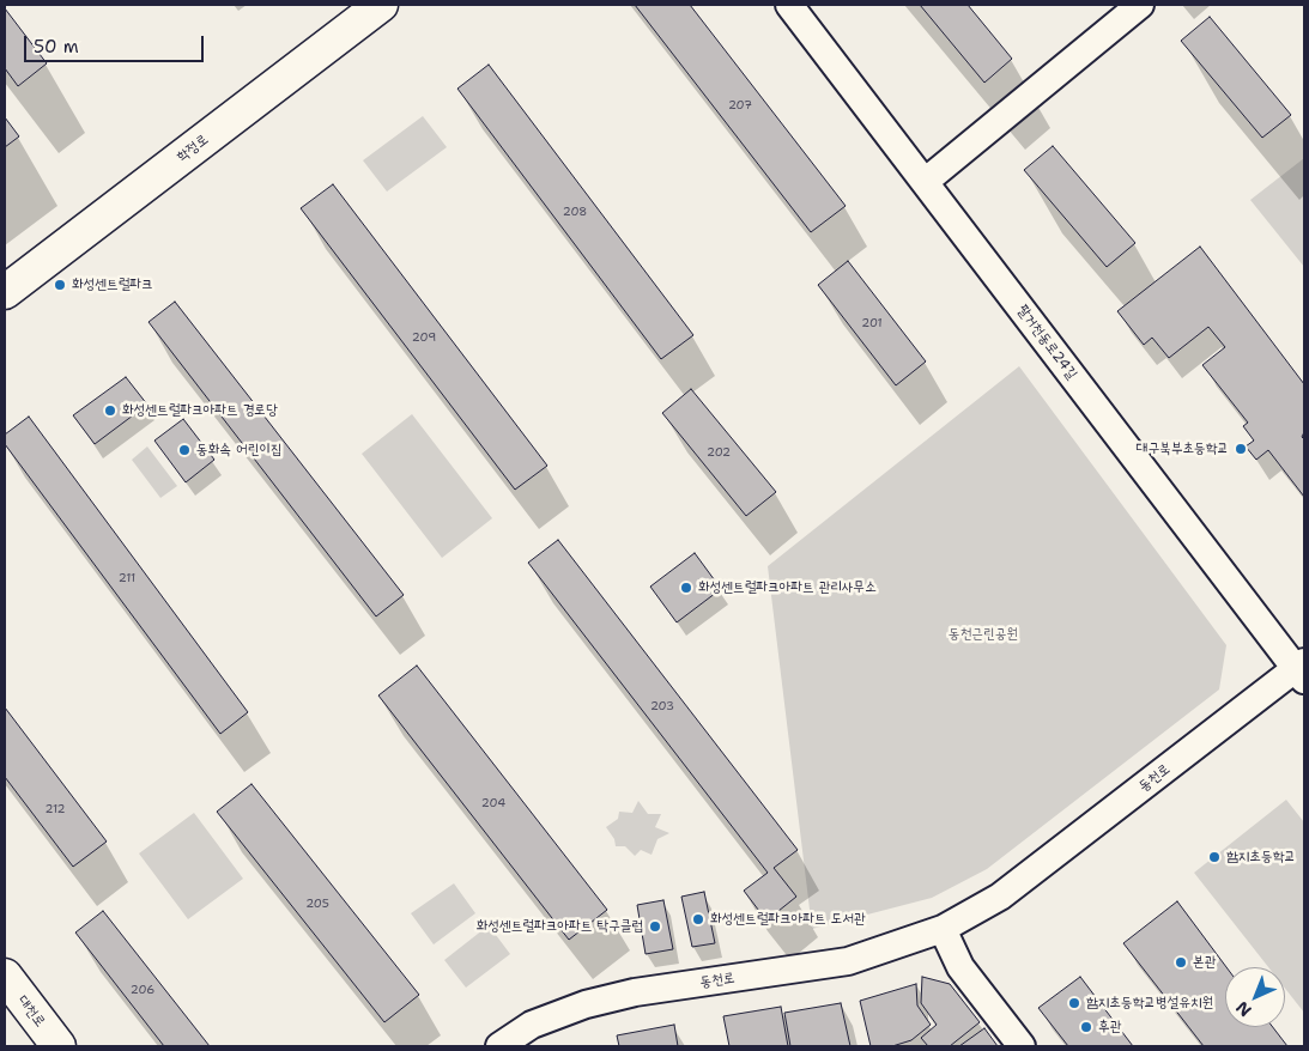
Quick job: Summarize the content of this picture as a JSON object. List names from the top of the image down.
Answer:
{
  "streets": {
    "main road": ["학정로", "대천로"],
    "street": ["팔거천동로24길", "동천로"]
  },
  "crossings": [
    ["팔거천동로24길", "동천로"]
  ],
  "parks": ["동천근린공원"],
  "places": [
    "화성센트럴파크",
    "화성센트럴파크아파트 경로당",
    "대구북부초등학교",
    "동화속 어린이집",
    "화성센트럴파크아파트 관리사무소",
    "함지초등학교",
    "화성센트럴파크아파트 도서관",
    "화성센트럴파크아파트 탁구클럽",
    "본관",
    "함지초등학교병설유치원",
    "후관"
  ],
  "house_numbers": [
    "207",
    "208",
    "201",
    "209",
    "202",
    "211",
    "203",
    "204",
    "212",
    "205",
    "206"
  ],
  "scale_bar": "50 m",
  "north": "bottom left"
}
